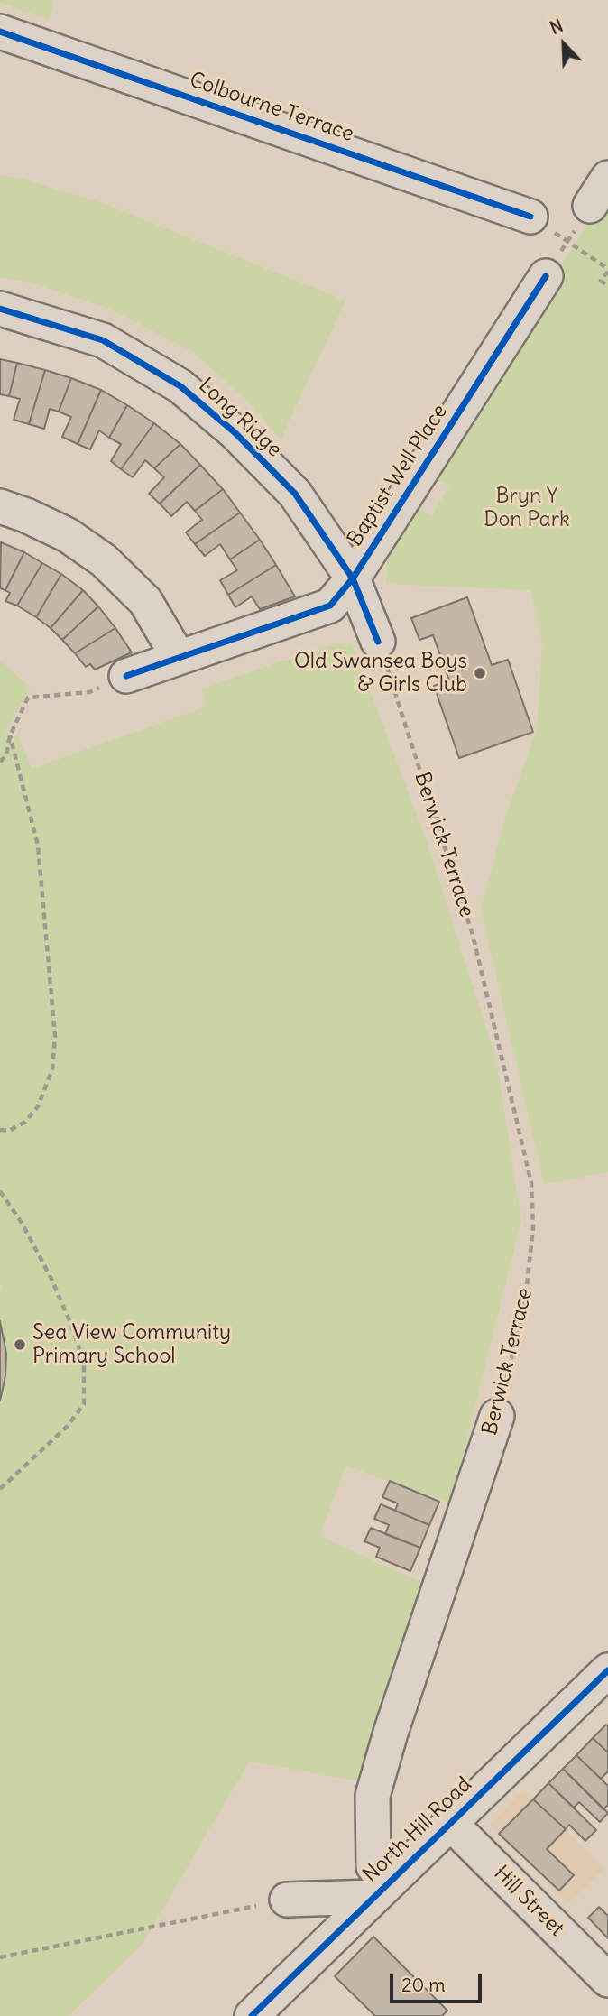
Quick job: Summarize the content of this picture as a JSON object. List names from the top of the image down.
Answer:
{
  "streets": {
    "street": [
      "Colbourne Terrace",
      "Long Ridge",
      "Baptist Well Place",
      "Berwick Terrace",
      "North Hill Road",
      "Hill Street"
    ]
  },
  "crossings": [
    ["Long Ridge", "Baptist Well Place"],
    ["Berwick Terrace", "North Hill Road"],
    ["North Hill Road", "Hill Street"]
  ],
  "parks": ["Bryn Y Don Park"],
  "places": ["Old Swansea Boys & Girls Club", "Sea View Community Primary School"],
  "scale_bar": "20 m",
  "north": "top left"
}
